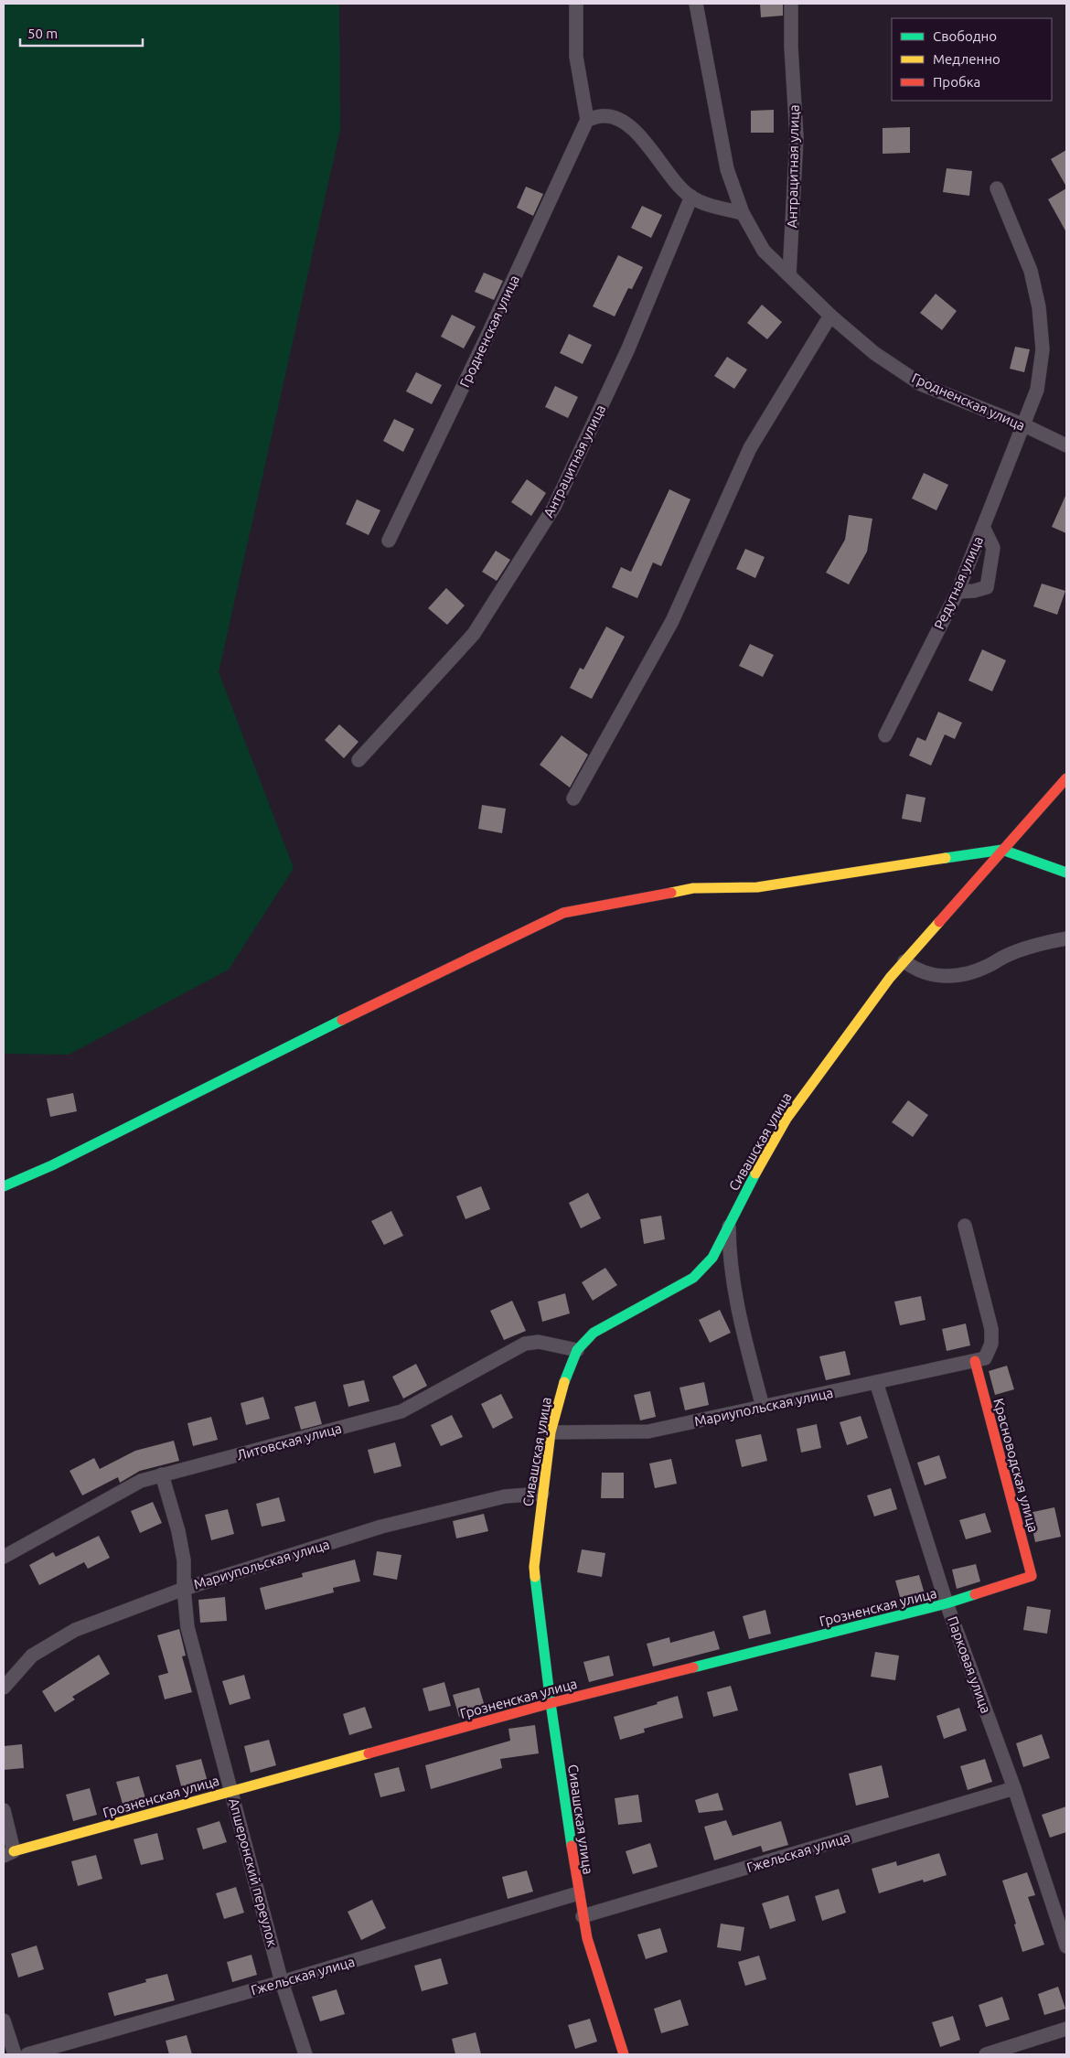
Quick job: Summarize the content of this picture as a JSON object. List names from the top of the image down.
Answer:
{
  "streets": {
    "street": [
      "Антрацитная улица",
      "Гродненская улица",
      "Редутная улица",
      "Сивашская улица",
      "Мариупольская улица",
      "Литовская улица",
      "Красноводская улица",
      "Грозненская улица",
      "Парковая улица",
      "Гжельская улица",
      "Апшеронский переулок"
    ]
  },
  "crossings": [
    ["Антрацитная улица", "Гродненская улица"],
    ["Гродненская улица", "Редутная улица"],
    ["Сивашская улица", "Мариупольская улица"],
    ["Сивашская улица", "Литовская улица"],
    ["Сивашская улица", "Грозненская улица"],
    ["Сивашская улица", "Гжельская улица"],
    ["Мариупольская улица", "Красноводская улица"],
    ["Мариупольская улица", "Парковая улица"],
    ["Мариупольская улица", "Апшеронский переулок"],
    ["Литовская улица", "Апшеронский переулок"],
    ["Красноводская улица", "Грозненская улица"],
    ["Грозненская улица", "Парковая улица"],
    ["Грозненская улица", "Апшеронский переулок"],
    ["Парковая улица", "Гжельская улица"],
    ["Гжельская улица", "Апшеронский переулок"]
  ],
  "legend": ["Свободно", "Медленно", "Пробка"],
  "scale_bar": "50 m"
}
